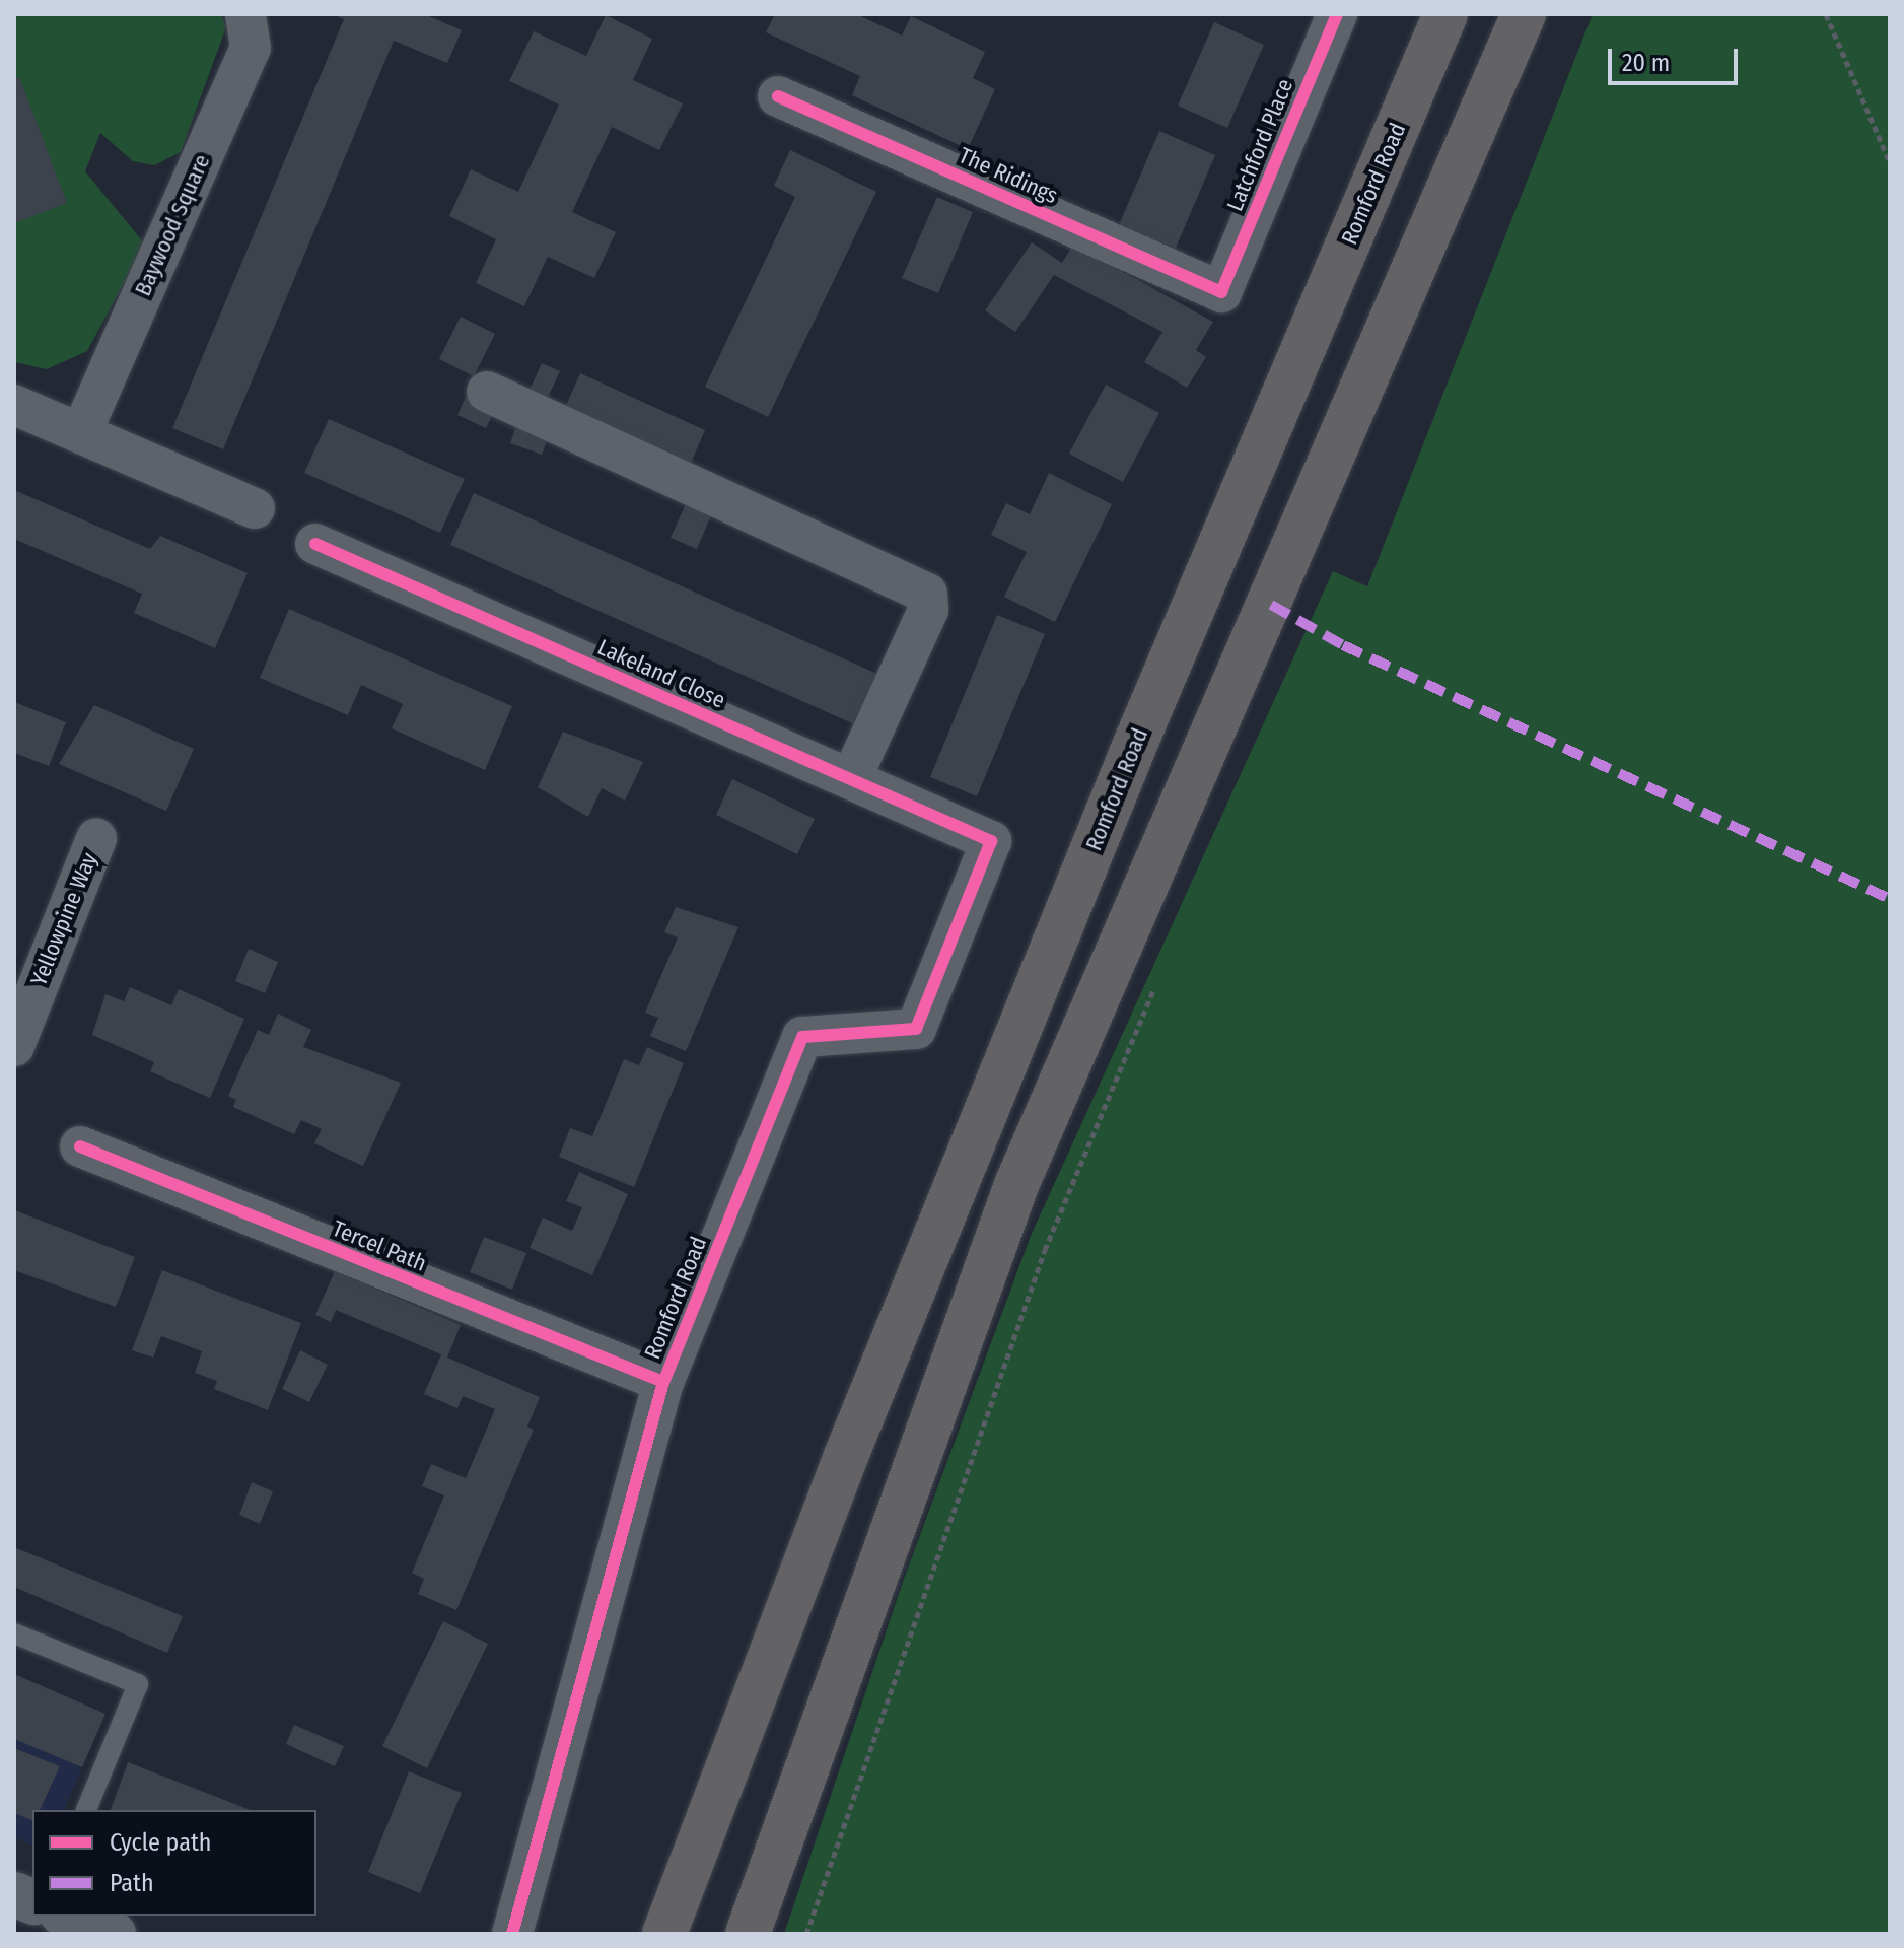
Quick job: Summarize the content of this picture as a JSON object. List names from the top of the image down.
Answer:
{
  "streets": {
    "main road": ["Romford Road"],
    "street": [
      "Latchford Place",
      "The Ridings",
      "Baywood Square",
      "Lakeland Close",
      "Yellowpine Way",
      "Tercel Path"
    ]
  },
  "crossings": [
    ["Latchford Place", "The Ridings"],
    ["Romford Road", "Lakeland Close"],
    ["Romford Road", "Tercel Path"]
  ],
  "legend": ["Cycle path", "Path"],
  "scale_bar": "20 m"
}
